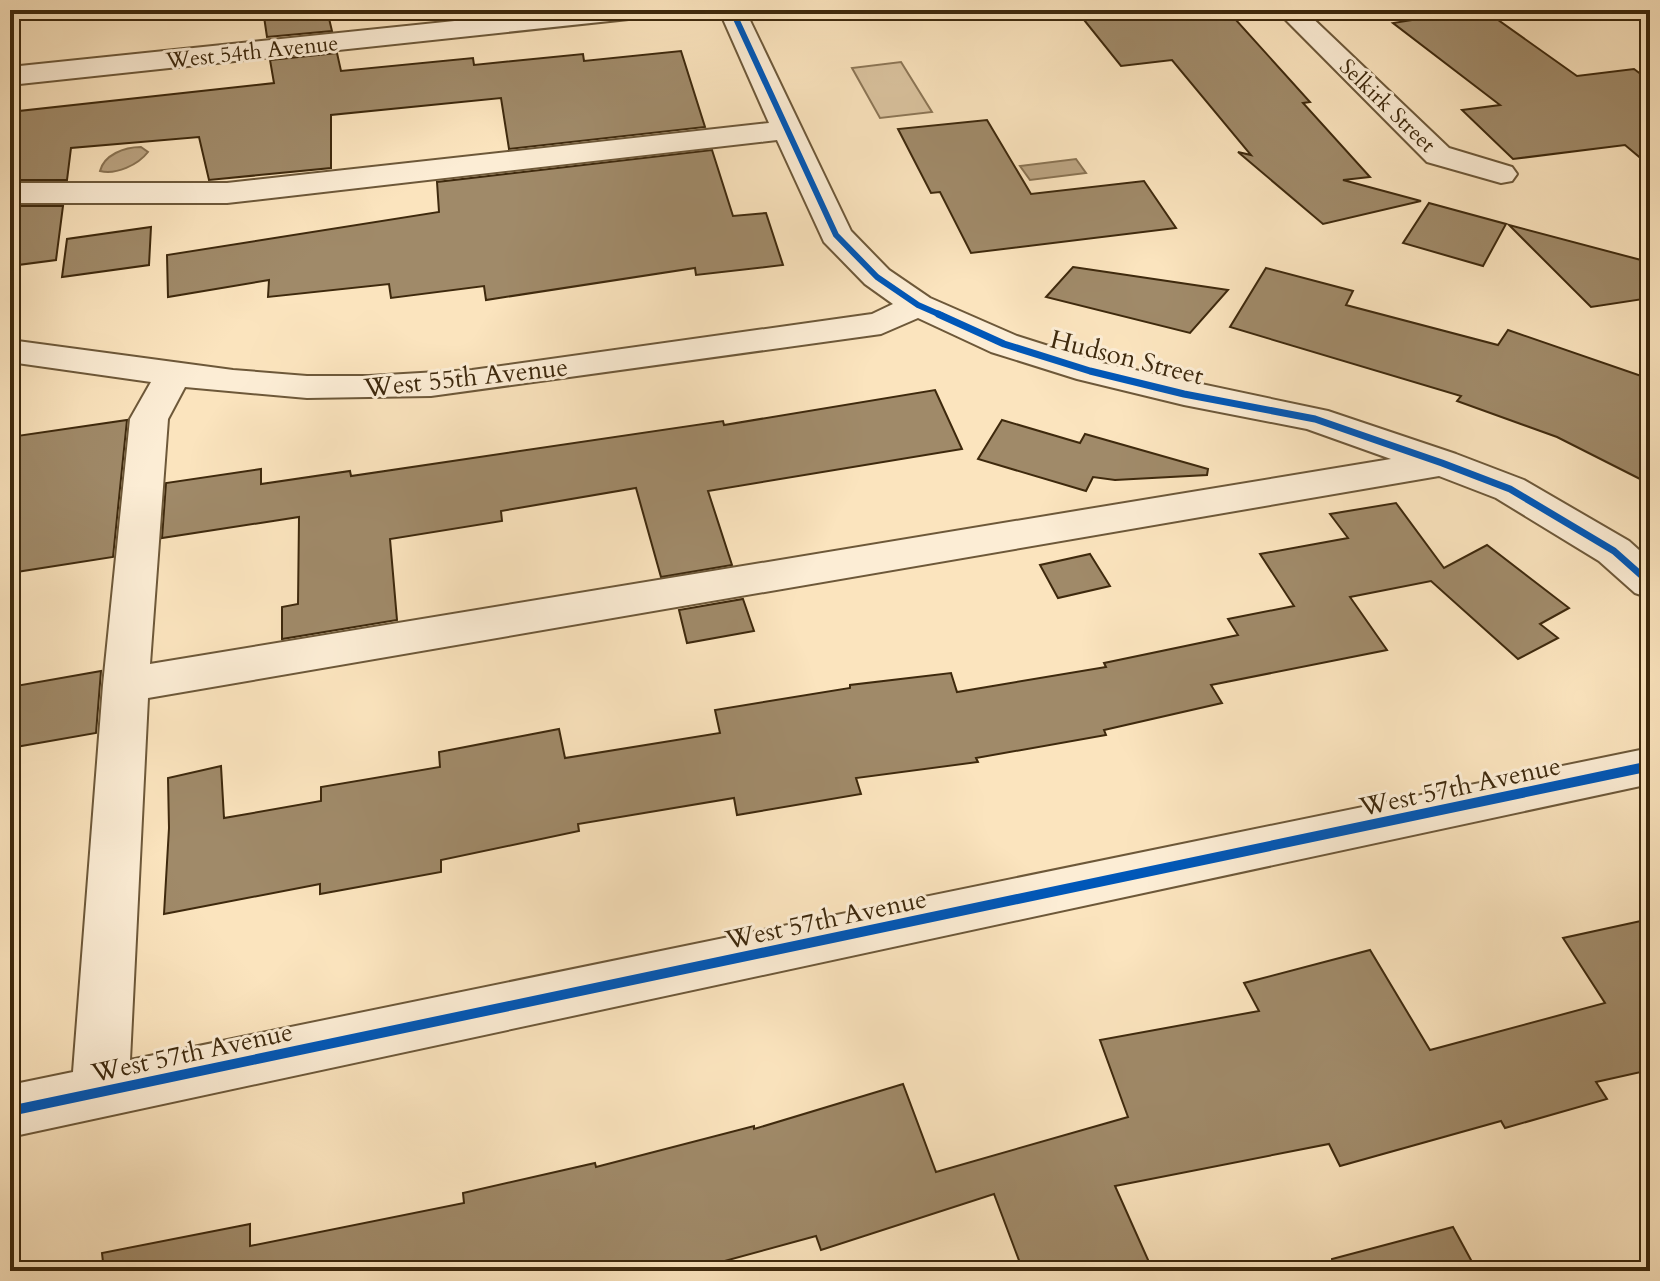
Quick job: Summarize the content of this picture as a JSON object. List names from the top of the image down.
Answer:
{
  "streets": {
    "street": [
      "West 54th Avenue",
      "Selkirk Street",
      "Hudson Street",
      "West 55th Avenue",
      "West 57th Avenue"
    ]
  },
  "crossings": [
    ["Hudson Street", "West 55th Avenue"]
  ]
}
